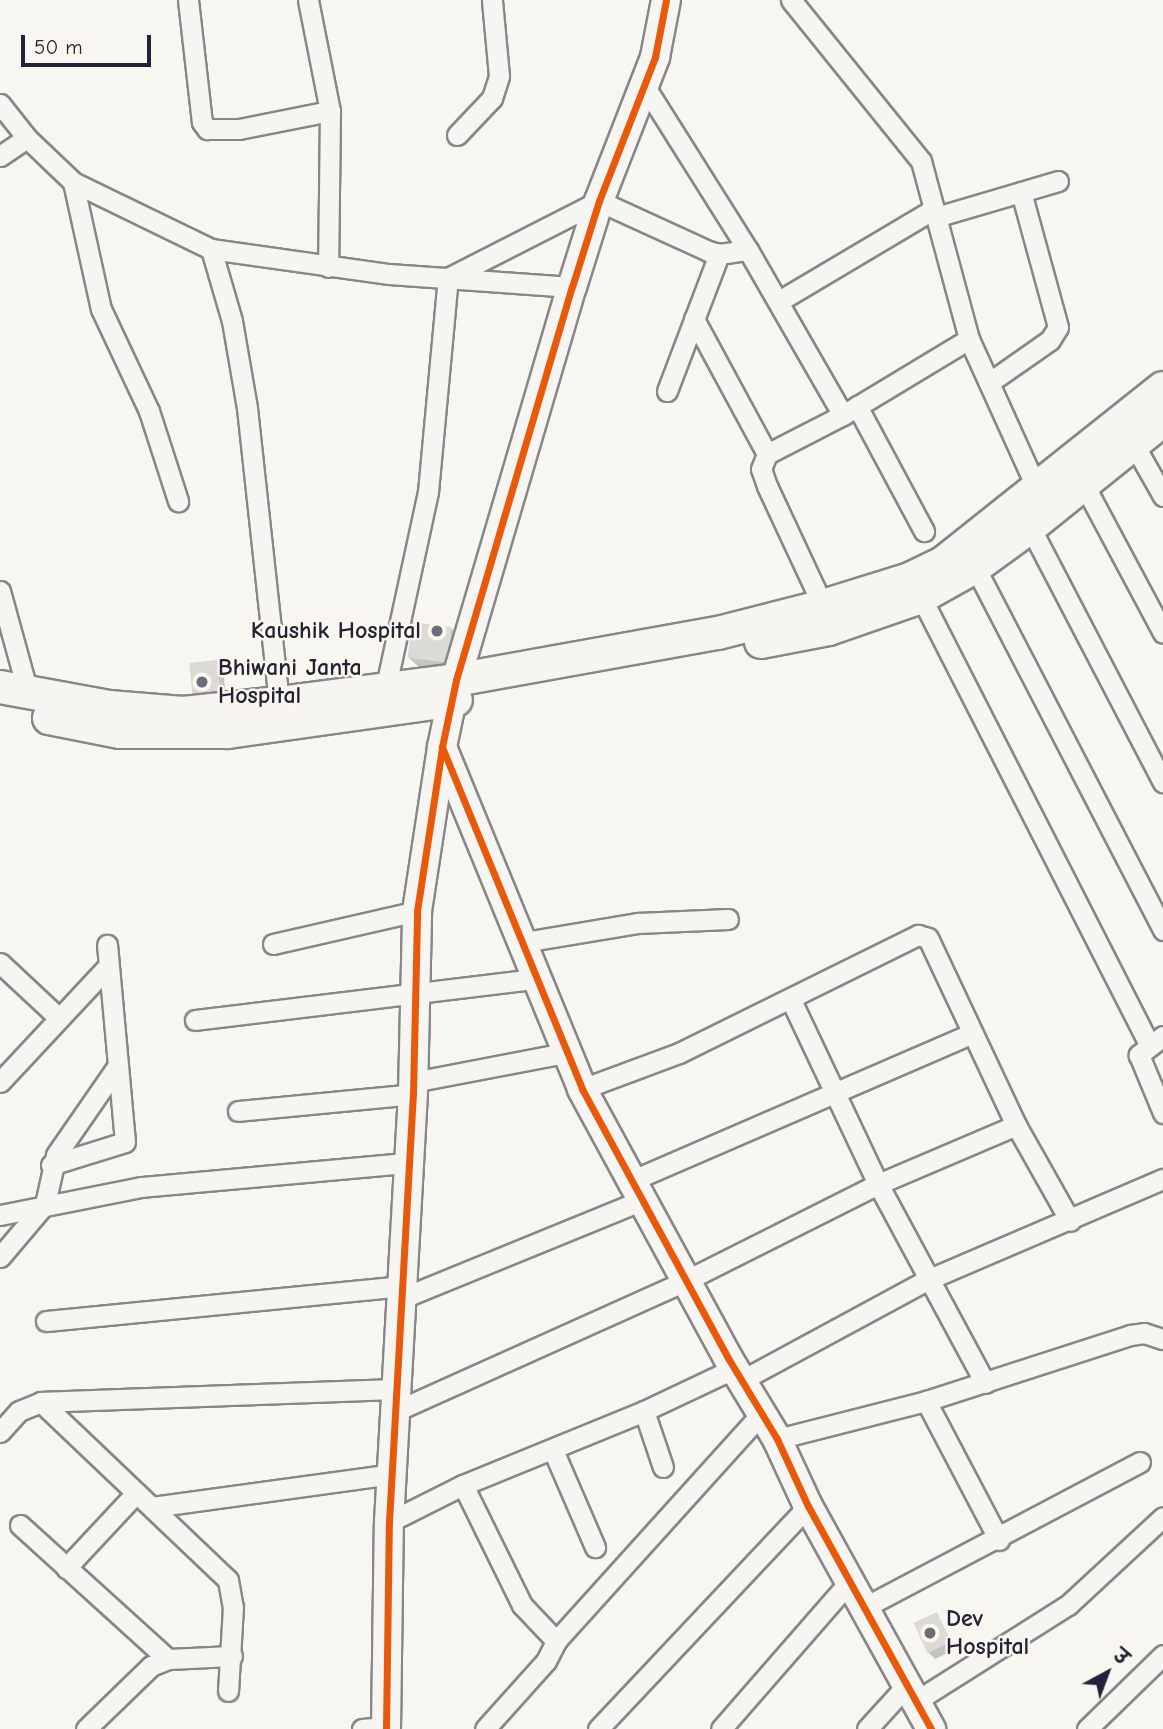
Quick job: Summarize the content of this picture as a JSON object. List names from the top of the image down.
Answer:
{
  "places": ["Kaushik Hospital", "Bhiwani Janta Hospital", "Dev Hospital"],
  "scale_bar": "50 m",
  "north": "top right"
}
